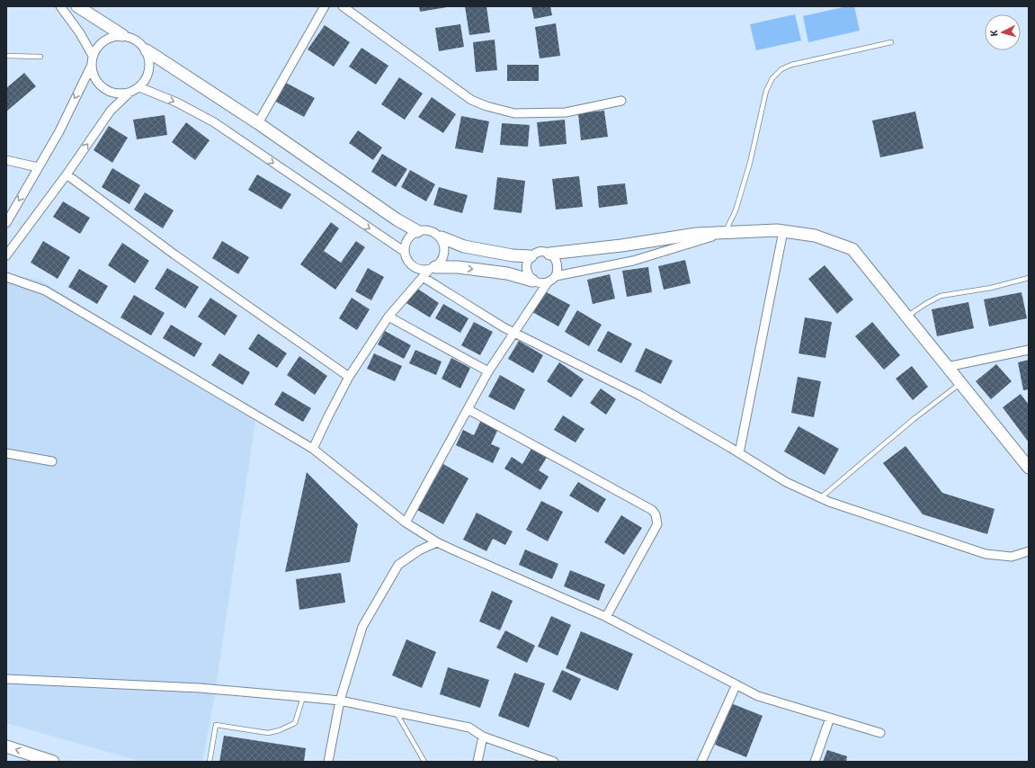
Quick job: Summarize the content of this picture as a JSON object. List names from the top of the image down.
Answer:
{
  "north": "left"
}
